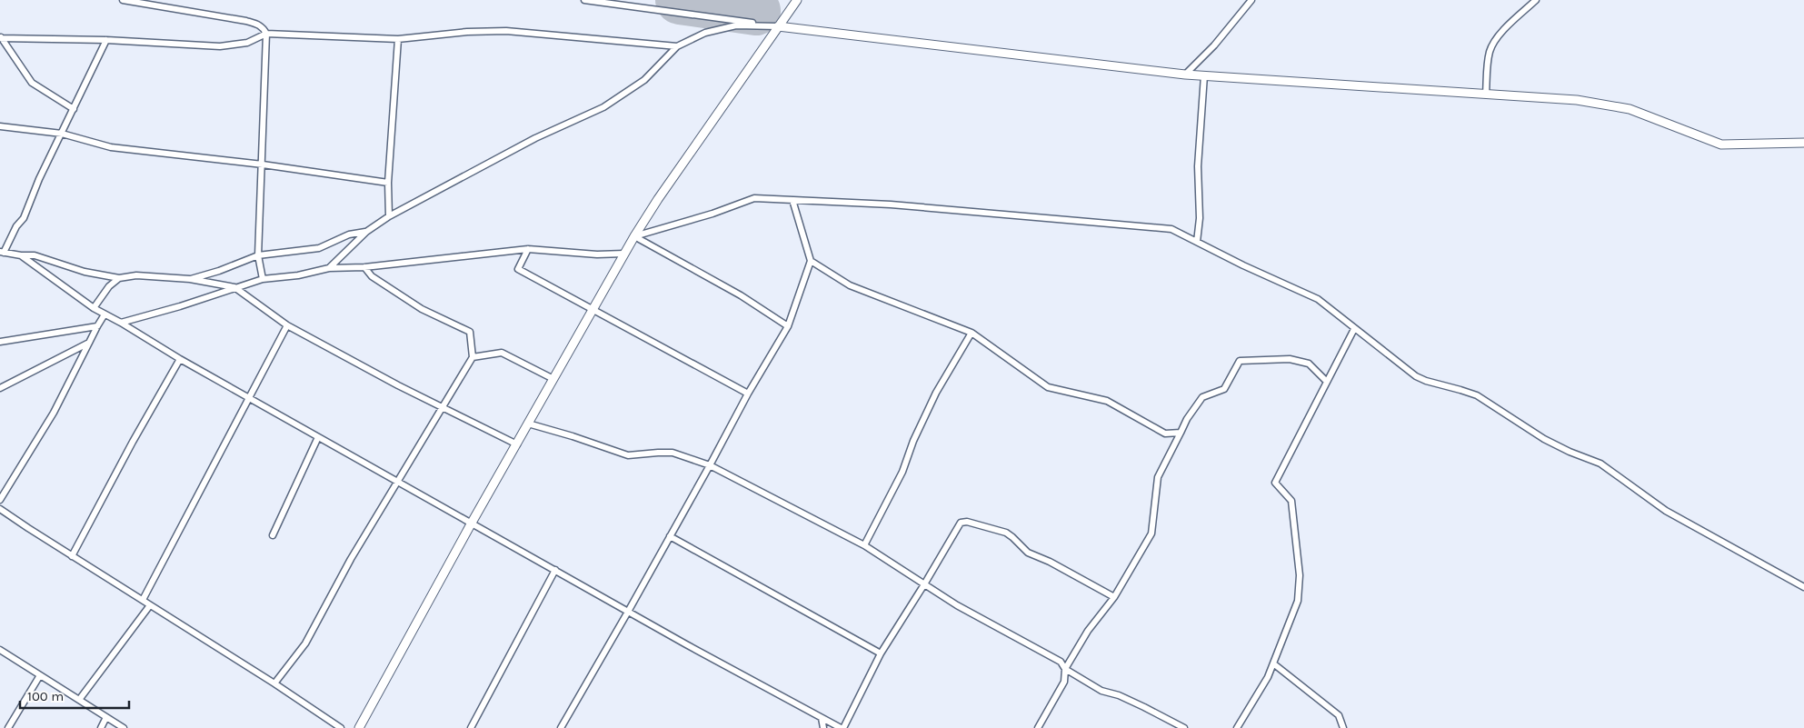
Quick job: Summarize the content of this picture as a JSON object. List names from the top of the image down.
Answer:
{
  "scale_bar": "100 m"
}
